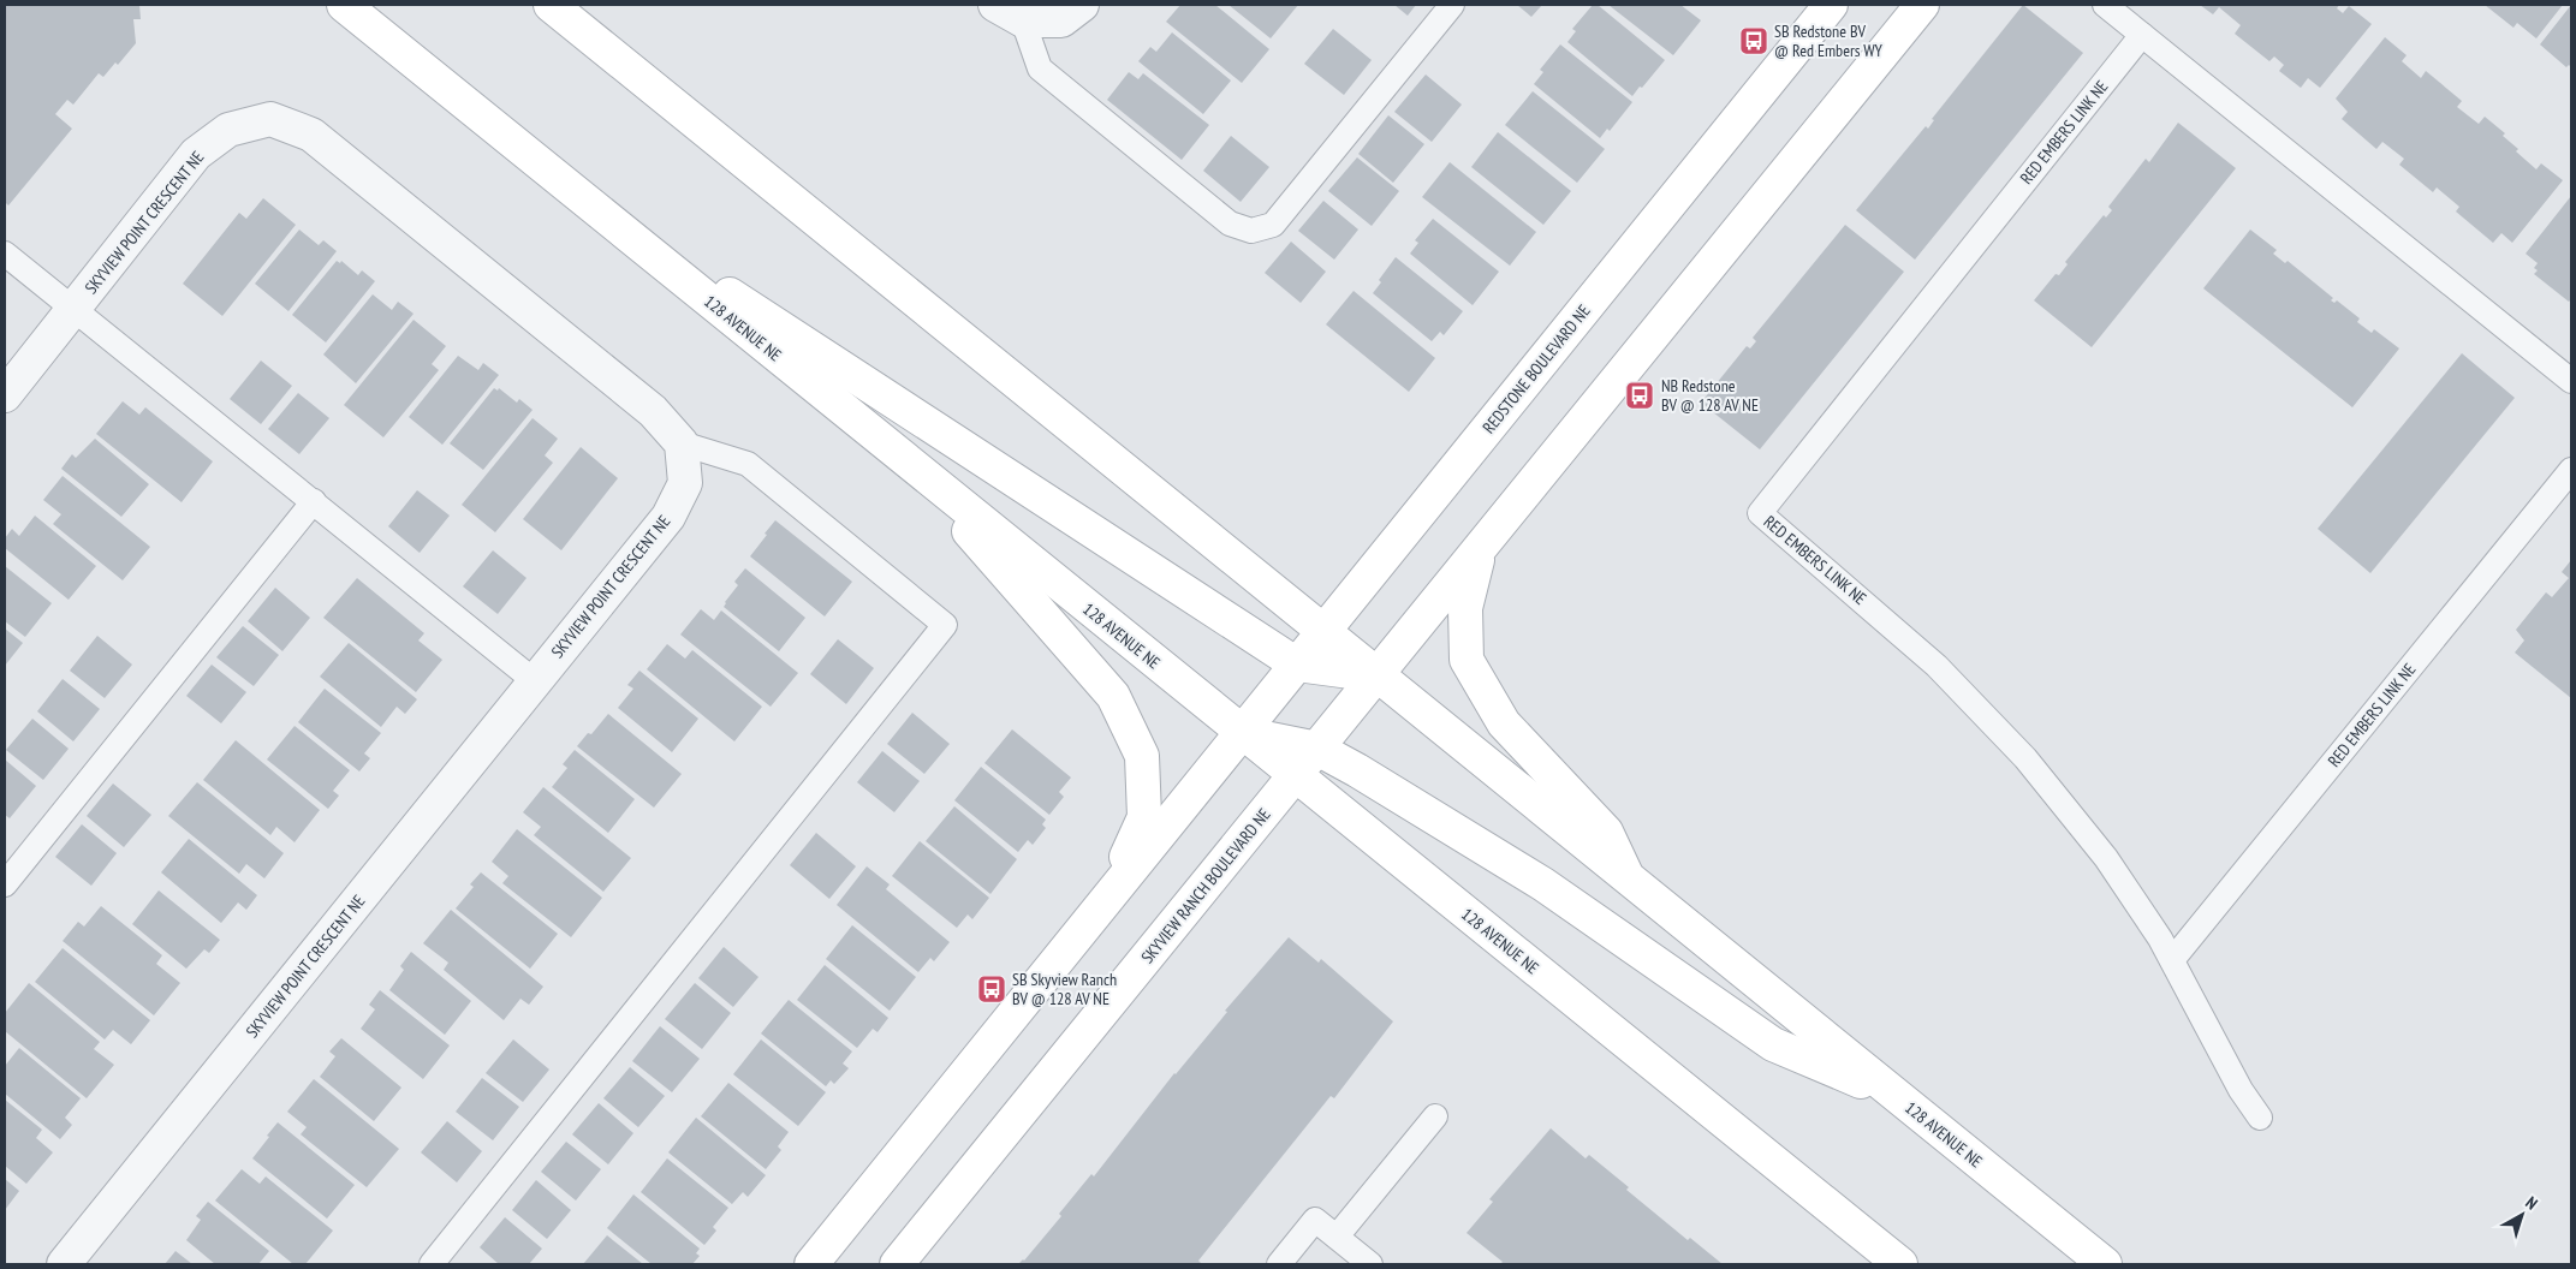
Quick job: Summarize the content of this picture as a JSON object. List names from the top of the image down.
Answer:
{
  "streets": {
    "main road": ["128 AVENUE NE", "REDSTONE BOULEVARD NE", "SKYVIEW RANCH BOULEVARD NE"],
    "street": ["SKYVIEW POINT CRESCENT NE"],
    "lane": ["RED EMBERS LINK NE"]
  },
  "crossings": [
    ["128 AVENUE NE", "REDSTONE BOULEVARD NE"],
    ["128 AVENUE NE", "SKYVIEW RANCH BOULEVARD NE"]
  ],
  "places": {
    "bus stop": ["SB Redstone BV @ Red Embers WY", "NB Redstone BV @ 128 AV NE", "SB Skyview Ranch BV @ 128 AV NE"]
  },
  "north": "top right"
}
